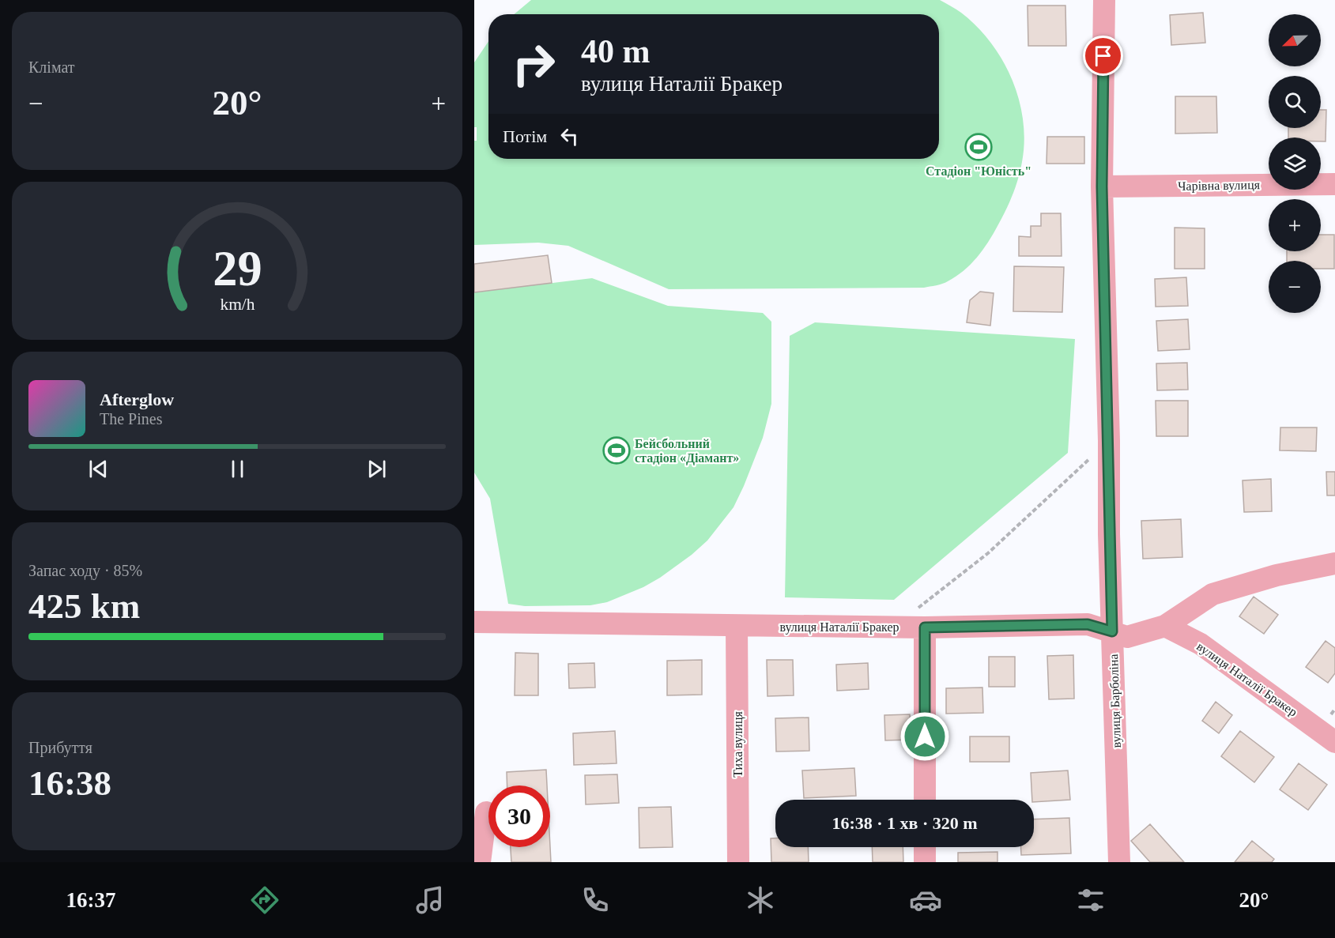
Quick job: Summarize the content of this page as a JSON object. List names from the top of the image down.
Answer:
{
  "streets": {
    "street": [
      "Чарівна вулиця",
      "вулиця Наталії Бракер",
      "вулиця Барболіна",
      "Тиха вулиця"
    ]
  },
  "crossings": [
    ["Чарівна вулиця", "вулиця Барболіна"],
    ["вулиця Наталії Бракер", "вулиця Барболіна"],
    ["вулиця Наталії Бракер", "Тиха вулиця"]
  ],
  "places": {
    "sports": ["Стадіон \"Юність\"", "Бейсбольний стадіон «Діамант»"]
  },
  "north": "bottom left",
  "page": {
    "tile": [
      "Клімат",
      ["Запас ходу · 85%", "425 km"],
      ["Прибуття", "16:38"]
    ],
    "map_buttons": ["+", "−"],
    "turn": ["40 m", "вулиця Наталії Бракер"],
    "heat": ["−", "20°", "+"],
    "then": "Потім",
    "song": ["Afterglow", "The Pines"],
    "limit": "30",
    "trip": "16:38 · 1 хв · 320 m",
    "tabs": ["16:37", "20°"],
    "gauge": ["29", "km/h"]
  }
}
